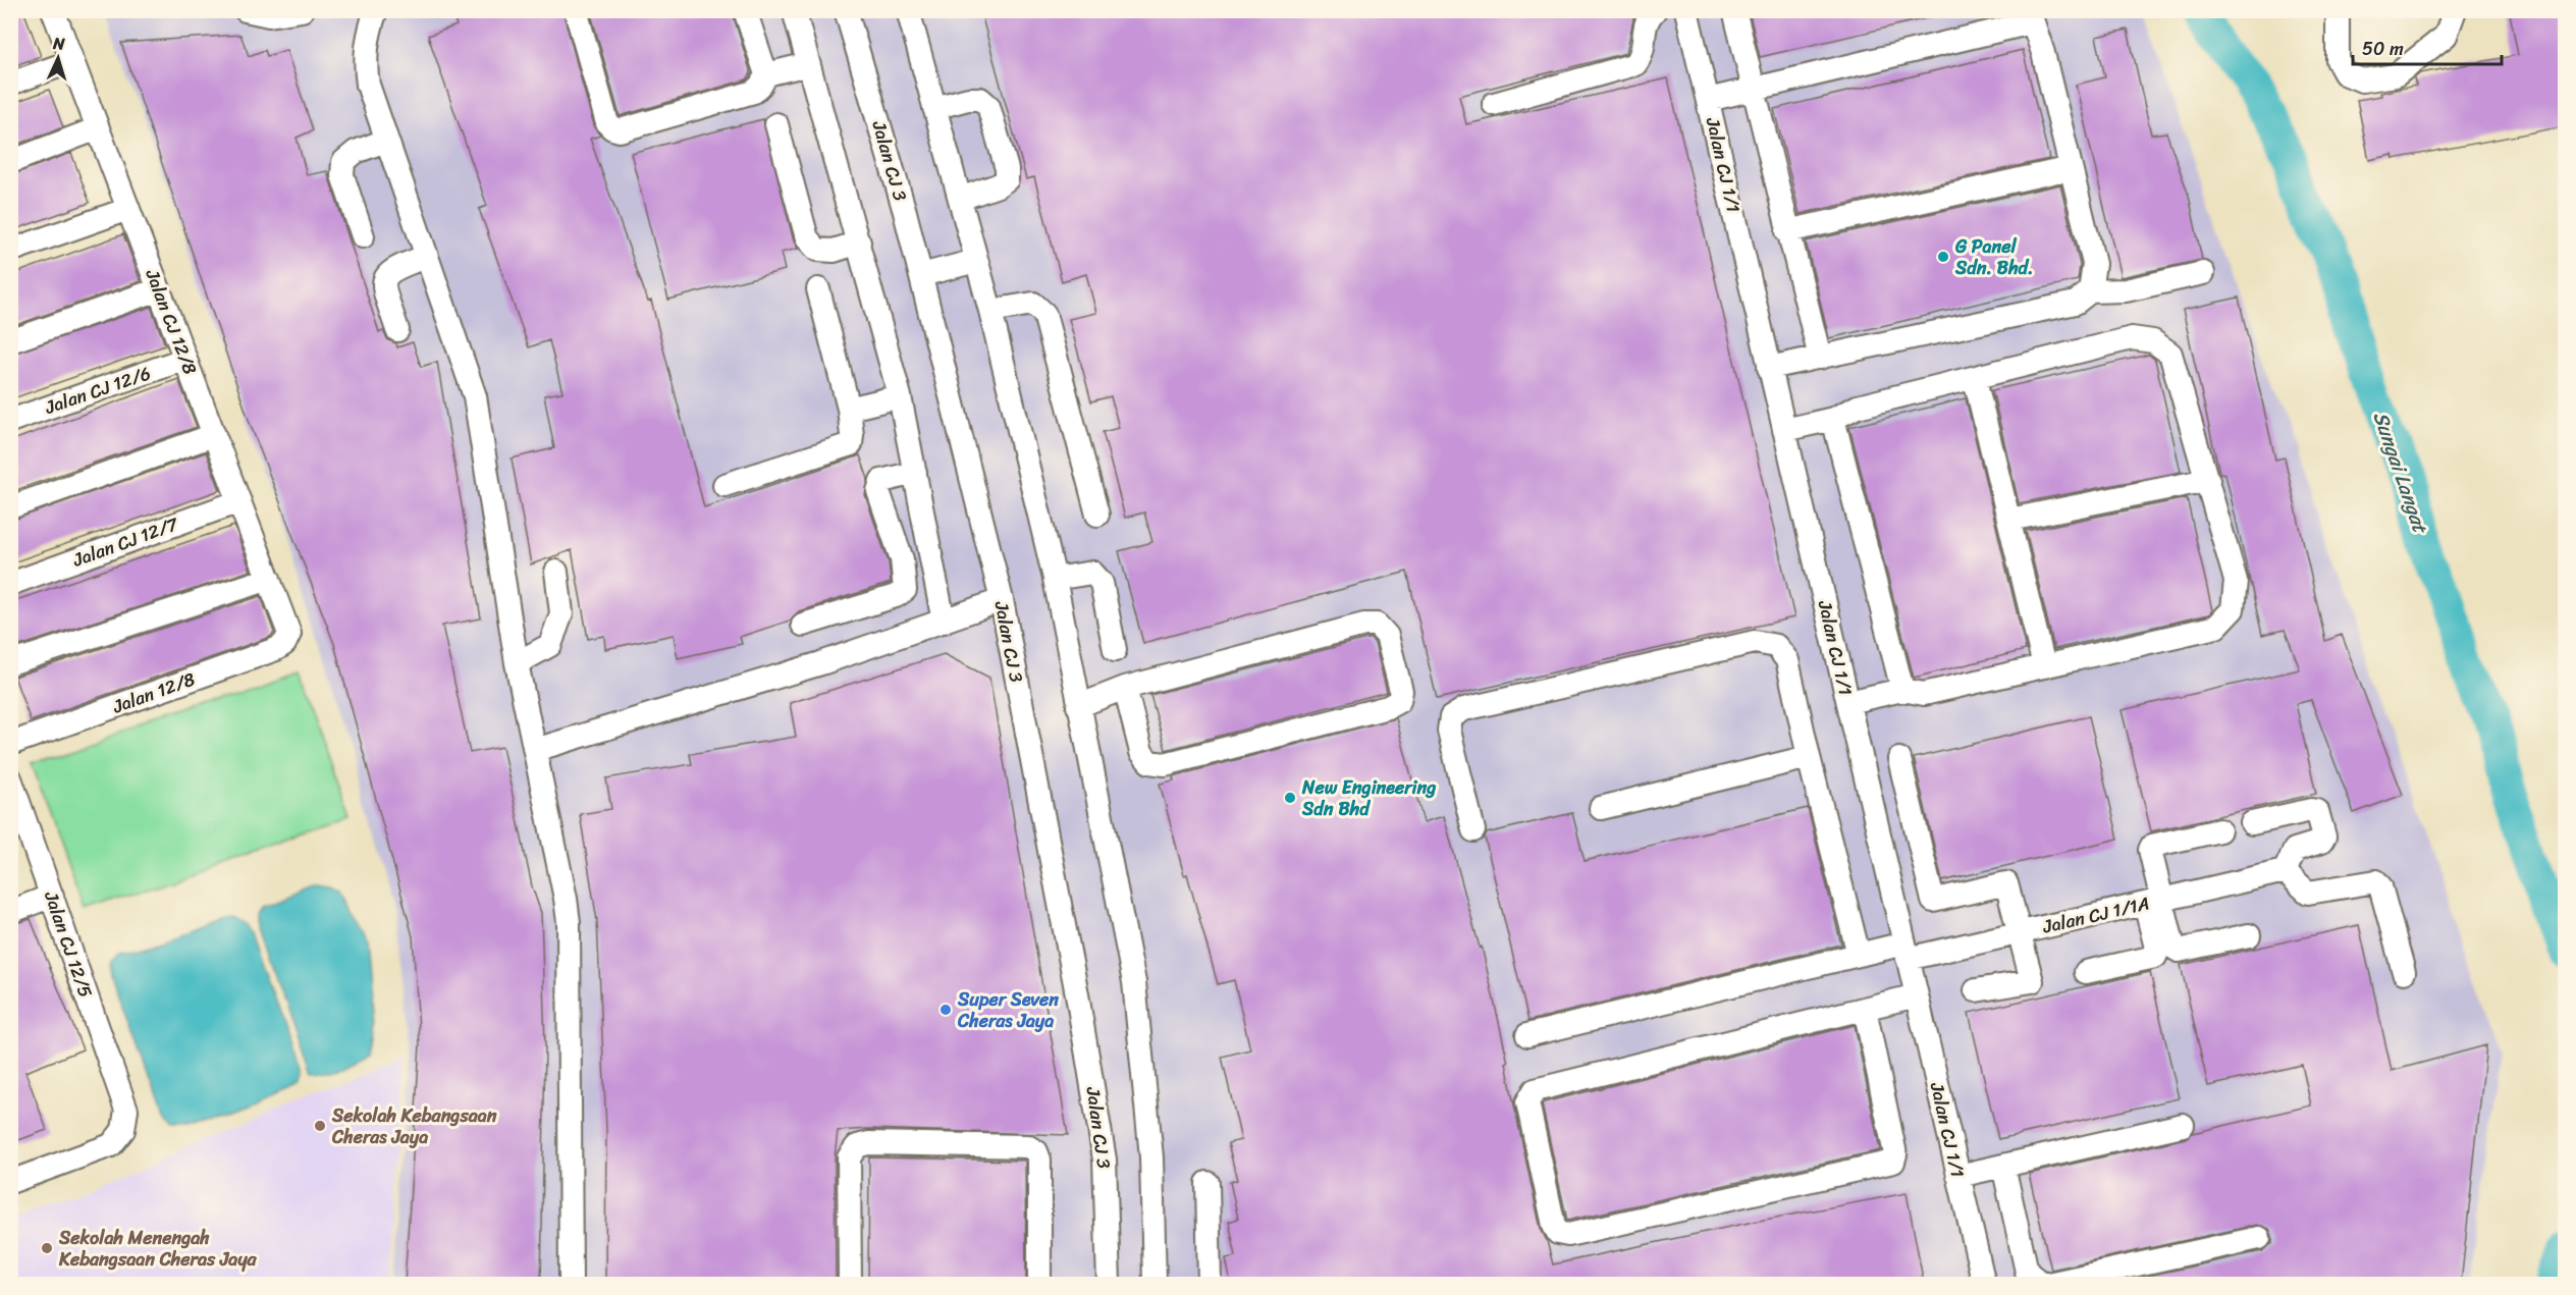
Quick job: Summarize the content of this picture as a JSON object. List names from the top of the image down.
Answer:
{
  "streets": {
    "street": [
      "Jalan CJ 3",
      "Jalan CJ 1/1",
      "Jalan CJ 12/8",
      "Jalan CJ 12/6",
      "Jalan CJ 12/7",
      "Jalan 12/8",
      "Jalan CJ 1/1A",
      "Jalan CJ 12/5"
    ]
  },
  "crossings": [
    ["Jalan CJ 1/1", "Jalan CJ 1/1A"],
    ["Jalan CJ 12/8", "Jalan CJ 12/6"],
    ["Jalan CJ 12/8", "Jalan CJ 12/7"],
    ["Jalan CJ 12/8", "Jalan 12/8"]
  ],
  "water": ["Sungai Langat"],
  "places": [
    "G Panel Sdn. Bhd.",
    "New Engineering Sdn Bhd",
    "Super Seven Cheras Jaya",
    "Sekolah Kebangsaan Cheras Jaya",
    "Sekolah Menengah Kebangsaan Cheras Jaya"
  ],
  "scale_bar": "50 m",
  "north": "top"
}
